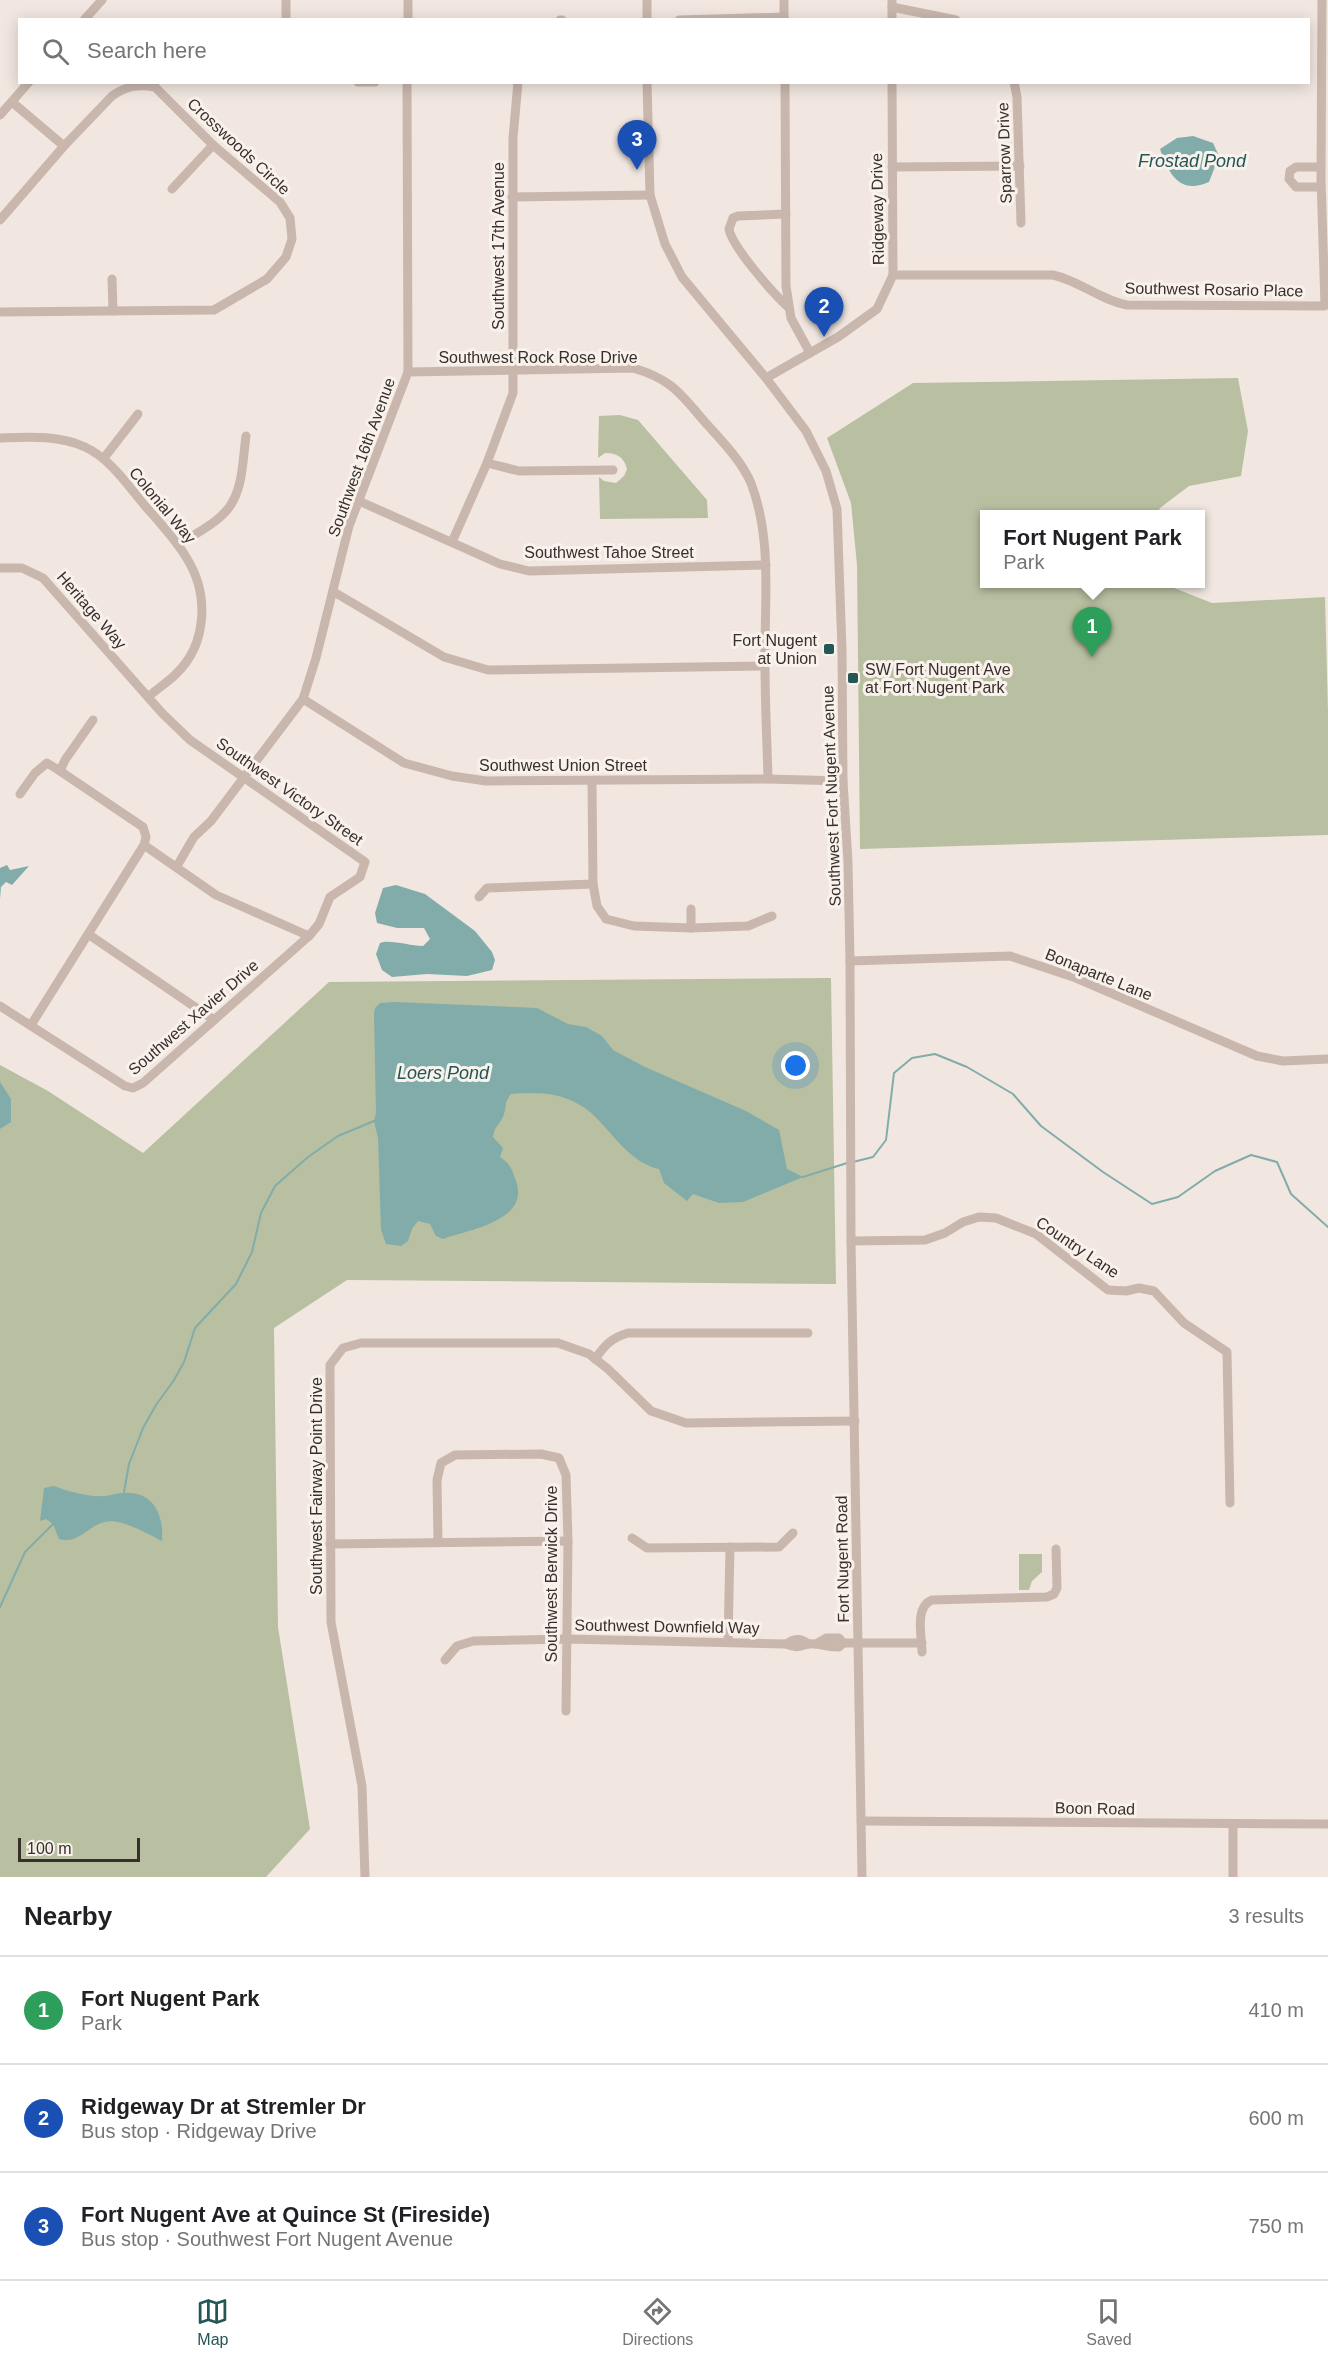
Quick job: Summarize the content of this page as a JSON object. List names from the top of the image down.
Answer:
{
  "streets": {
    "street": [
      "Crosswoods Circle",
      "Sparrow Drive",
      "Ridgeway Drive",
      "Southwest 17th Avenue",
      "Southwest Rosario Place",
      "Southwest Rock Rose Drive",
      "Southwest 16th Avenue",
      "Colonial Way",
      "Southwest Tahoe Street",
      "Heritage Way",
      "Southwest Union Street",
      "Southwest Victory Street",
      "Southwest Fort Nugent Avenue",
      "Bonaparte Lane",
      "Southwest Xavier Drive",
      "Country Lane",
      "Southwest Fairway Point Drive",
      "Fort Nugent Road",
      "Southwest Berwick Drive",
      "Southwest Downfield Way",
      "Boon Road"
    ]
  },
  "crossings": [
    ["Ridgeway Drive", "Southwest Rosario Place"],
    ["Ridgeway Drive", "Southwest Fort Nugent Avenue"],
    ["Southwest 17th Avenue", "Southwest Rock Rose Drive"],
    ["Southwest 17th Avenue", "Southwest Tahoe Street"],
    ["Southwest Rock Rose Drive", "Southwest 16th Avenue"],
    ["Southwest Rock Rose Drive", "Southwest Tahoe Street"],
    ["Southwest Rock Rose Drive", "Southwest Union Street"],
    ["Southwest 16th Avenue", "Southwest Tahoe Street"],
    ["Southwest 16th Avenue", "Southwest Union Street"],
    ["Southwest 16th Avenue", "Southwest Victory Street"],
    ["Colonial Way", "Heritage Way"],
    ["Colonial Way", "Southwest Victory Street"],
    ["Heritage Way", "Southwest Victory Street"],
    ["Southwest Union Street", "Southwest Fort Nugent Avenue"],
    ["Southwest Victory Street", "Southwest Xavier Drive"],
    ["Southwest Fort Nugent Avenue", "Bonaparte Lane"],
    ["Southwest Fort Nugent Avenue", "Country Lane"],
    ["Southwest Fort Nugent Avenue", "Fort Nugent Road"],
    ["Country Lane", "Fort Nugent Road"],
    ["Southwest Fairway Point Drive", "Fort Nugent Road"],
    ["Fort Nugent Road", "Southwest Downfield Way"],
    ["Fort Nugent Road", "Boon Road"],
    ["Southwest Berwick Drive", "Southwest Downfield Way"]
  ],
  "water": ["Frostad Pond", "Loers Pond"],
  "places": {
    "transit": ["Fort Nugent at Union", "SW Fort Nugent Ave at Fort Nugent Park"]
  },
  "scale_bar": "100 m",
  "page": {
    "search": "Search here",
    "pins": ["3", "2", "1"],
    "popup": ["Fort Nugent Park", "Park"],
    "scale": "100 m",
    "heading": ["Nearby", "3 results"],
    "list": [
      {
        "mark": "1",
        "name": "Fort Nugent Park",
        "note": "Park",
        "value": "410 m"
      },
      {
        "mark": "2",
        "name": "Ridgeway Dr at Stremler Dr",
        "note": "Bus stop · Ridgeway Drive",
        "value": "600 m"
      },
      {
        "mark": "3",
        "name": "Fort Nugent Ave at Quince St (Fireside)",
        "note": "Bus stop · Southwest Fort Nugent Avenue",
        "value": "750 m"
      }
    ],
    "nav": ["Map", "Directions", "Saved"]
  }
}
